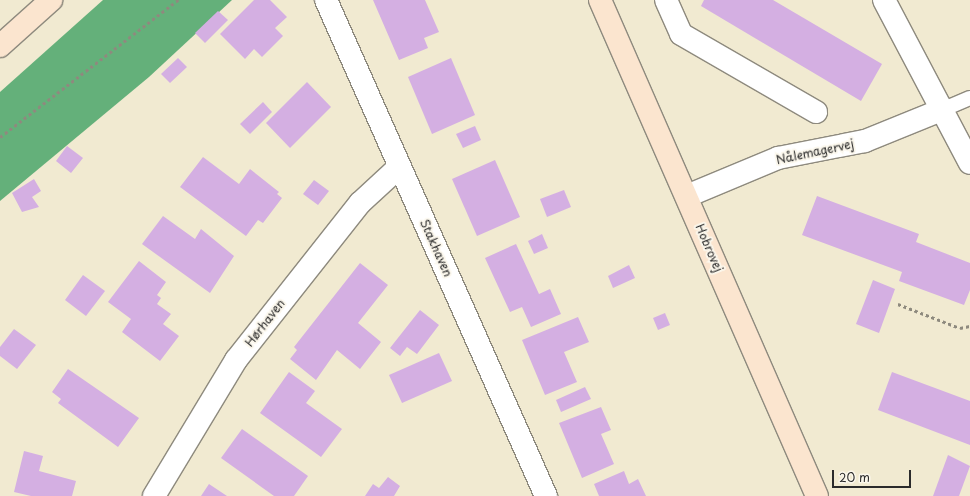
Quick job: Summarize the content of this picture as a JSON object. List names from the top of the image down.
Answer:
{
  "streets": {
    "main road": ["Hobrovej"],
    "street": ["Nålemagervej", "Stakhaven", "Hørhaven"]
  },
  "crossings": [
    ["Nålemagervej", "Hobrovej"],
    ["Stakhaven", "Hørhaven"]
  ],
  "scale_bar": "20 m"
}
